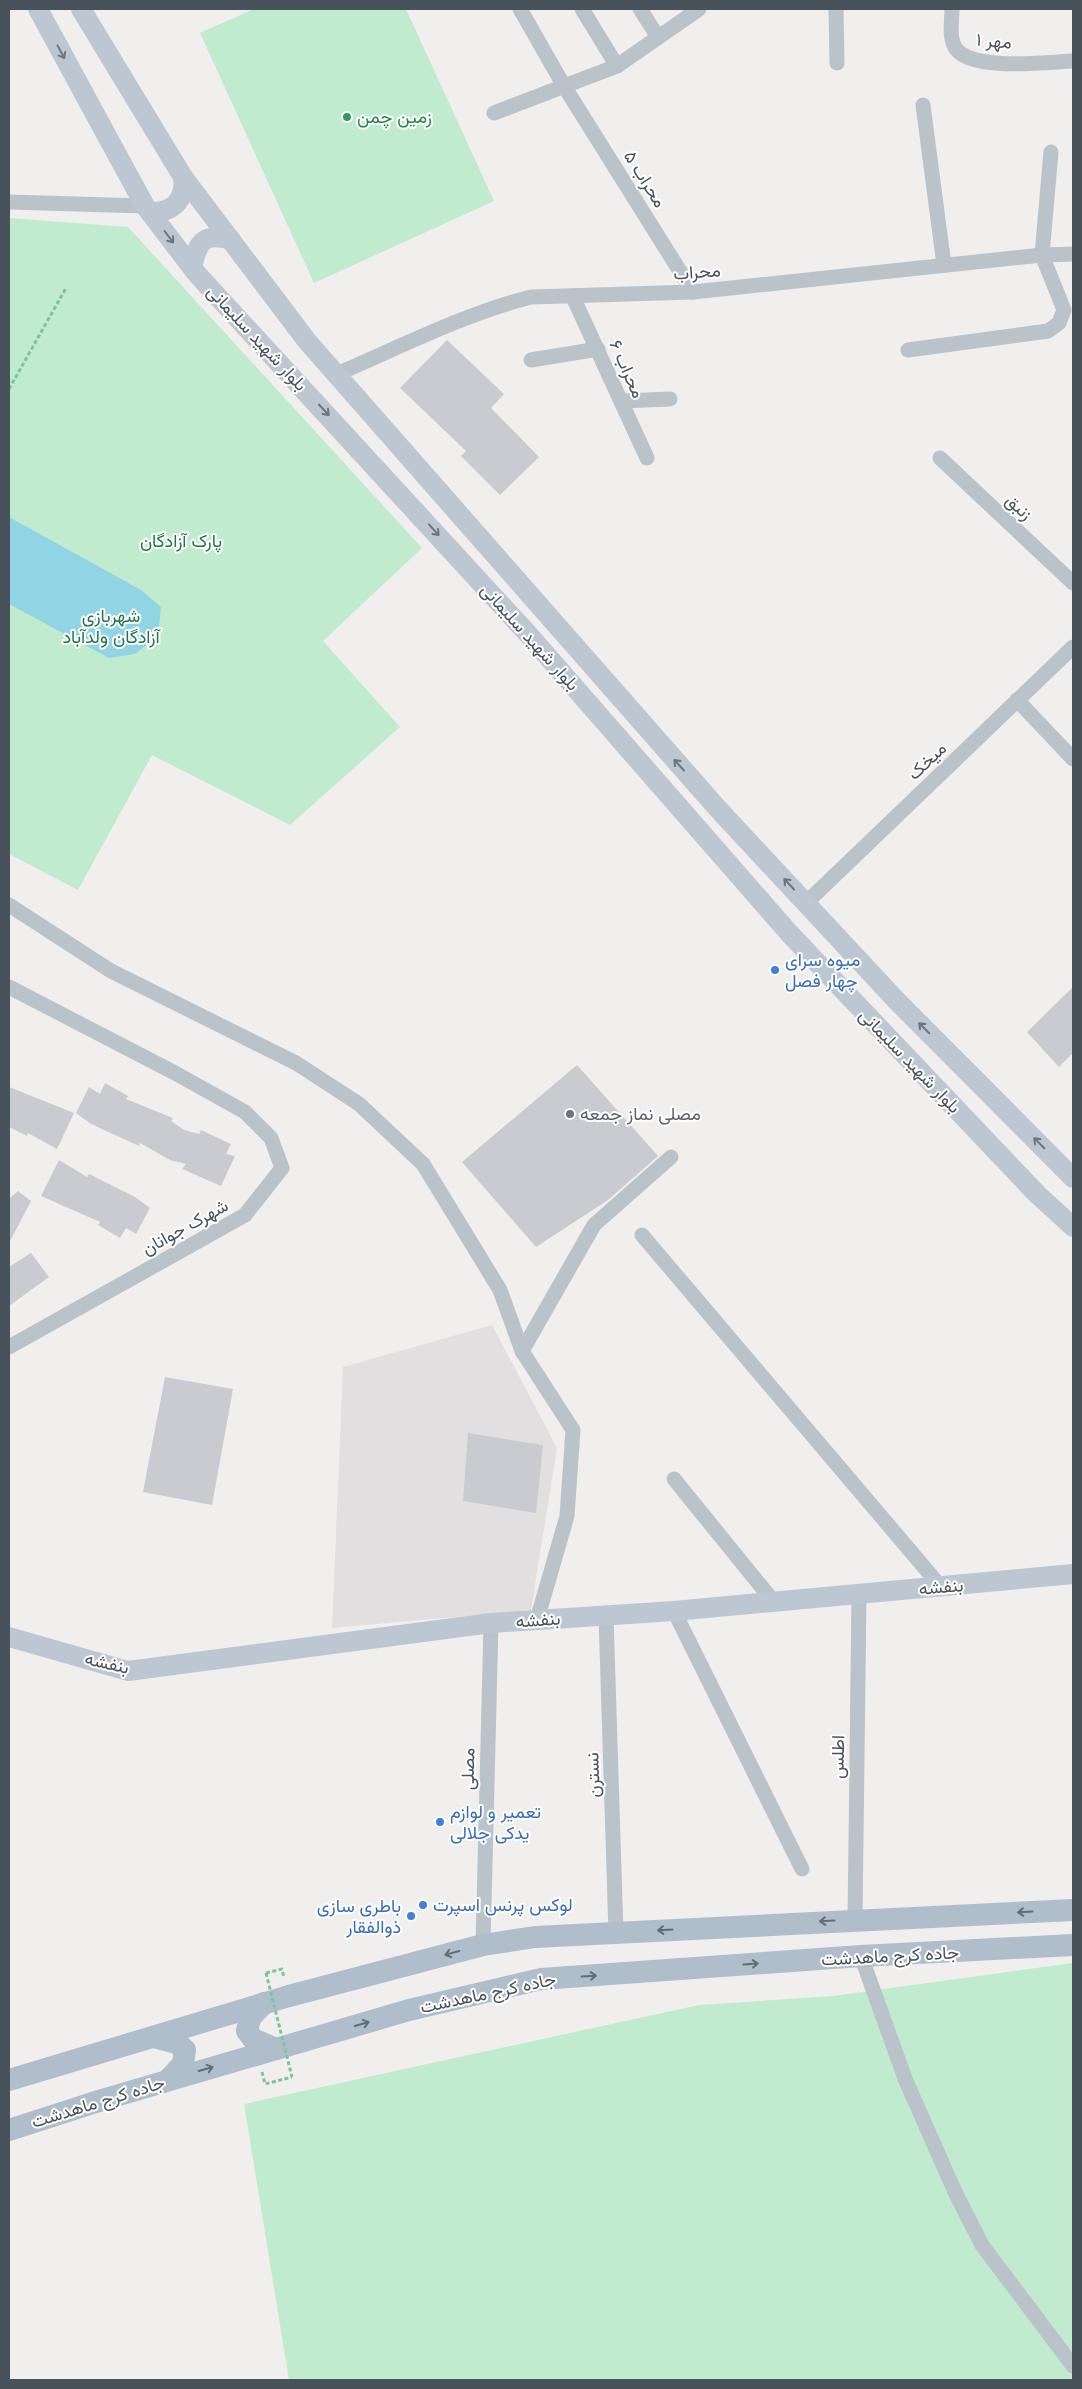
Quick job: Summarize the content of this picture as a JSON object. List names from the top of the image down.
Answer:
{
  "streets": {
    "main road": ["بلوار شهید سلیمانی", "بنفشه", "جاده کرج ماهدشت"],
    "street": [
      "مهر ۱",
      "محراب ۵",
      "محراب",
      "محراب ۶",
      "زنبق",
      "میخک",
      "شهرک جوانان",
      "اطلس",
      "مصلی",
      "نسترن"
    ]
  },
  "crossings": [
    ["محراب ۵", "محراب"],
    ["محراب", "بلوار شهید سلیمانی"],
    ["محراب", "محراب ۶"],
    ["بلوار شهید سلیمانی", "میخک"],
    ["بنفشه", "اطلس"],
    ["بنفشه", "مصلی"],
    ["بنفشه", "نسترن"]
  ],
  "parks": ["پارک آزادگان", "شهربازی آزادگان ولدآباد"],
  "places": [
    "زمین چمن",
    "میوه سرای چهار فصل",
    "مصلی نماز جمعه",
    "تعمیر و لوازم یدکی جلالی",
    "لوکس پرنس اسپرت",
    "باطری سازی ذوالفقار"
  ]
}
